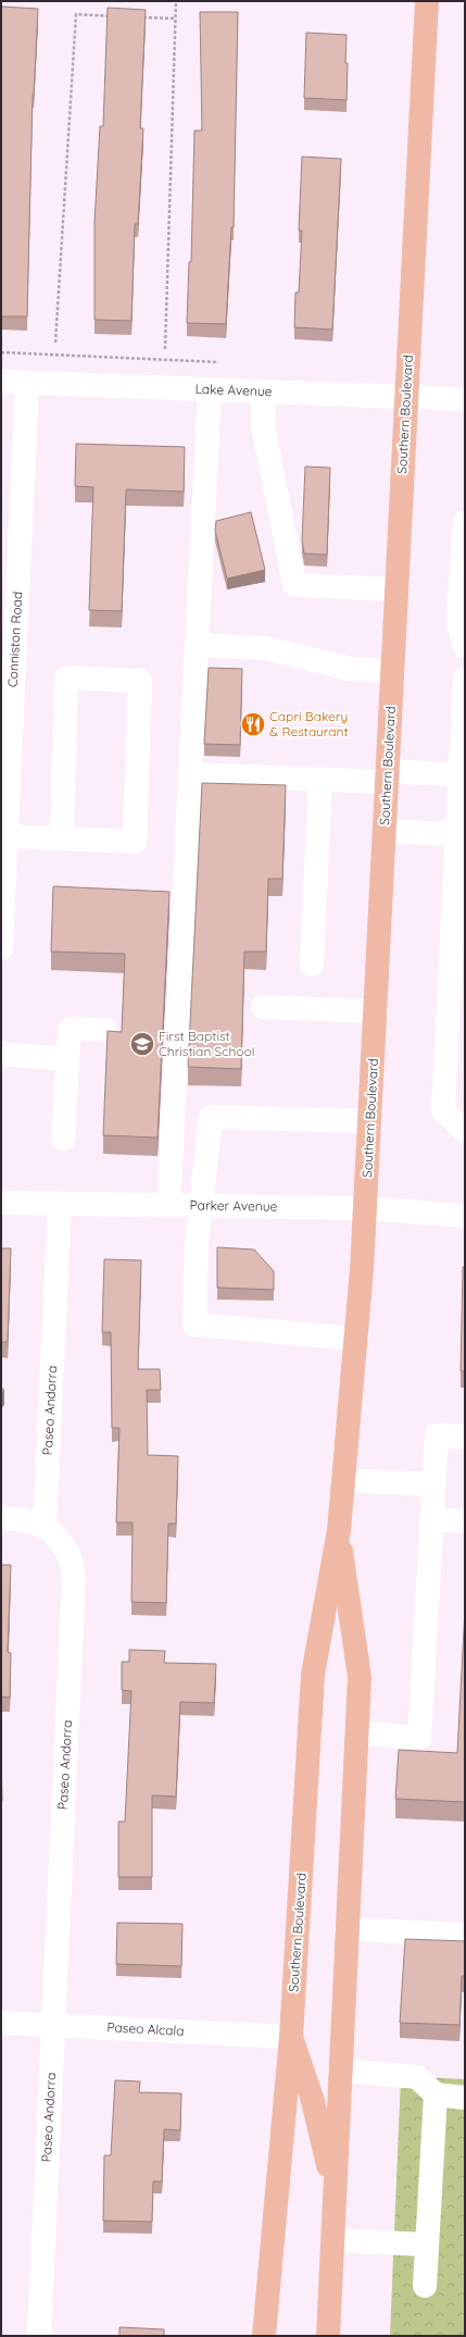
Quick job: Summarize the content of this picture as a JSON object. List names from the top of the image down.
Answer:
{
  "streets": {
    "main road": ["Southern Boulevard"],
    "street": [
      "Lake Avenue",
      "Conniston Road",
      "Parker Avenue",
      "Paseo Andorra",
      "Paseo Alcala"
    ]
  },
  "crossings": [
    ["Lake Avenue", "Southern Boulevard"],
    ["Lake Avenue", "Conniston Road"],
    ["Southern Boulevard", "Parker Avenue"],
    ["Southern Boulevard", "Paseo Alcala"],
    ["Parker Avenue", "Paseo Andorra"],
    ["Paseo Andorra", "Paseo Alcala"]
  ],
  "places": {
    "restaurant": ["Capri Bakery & Restaurant"],
    "school or university": ["First Baptist Christian School"]
  }
}
